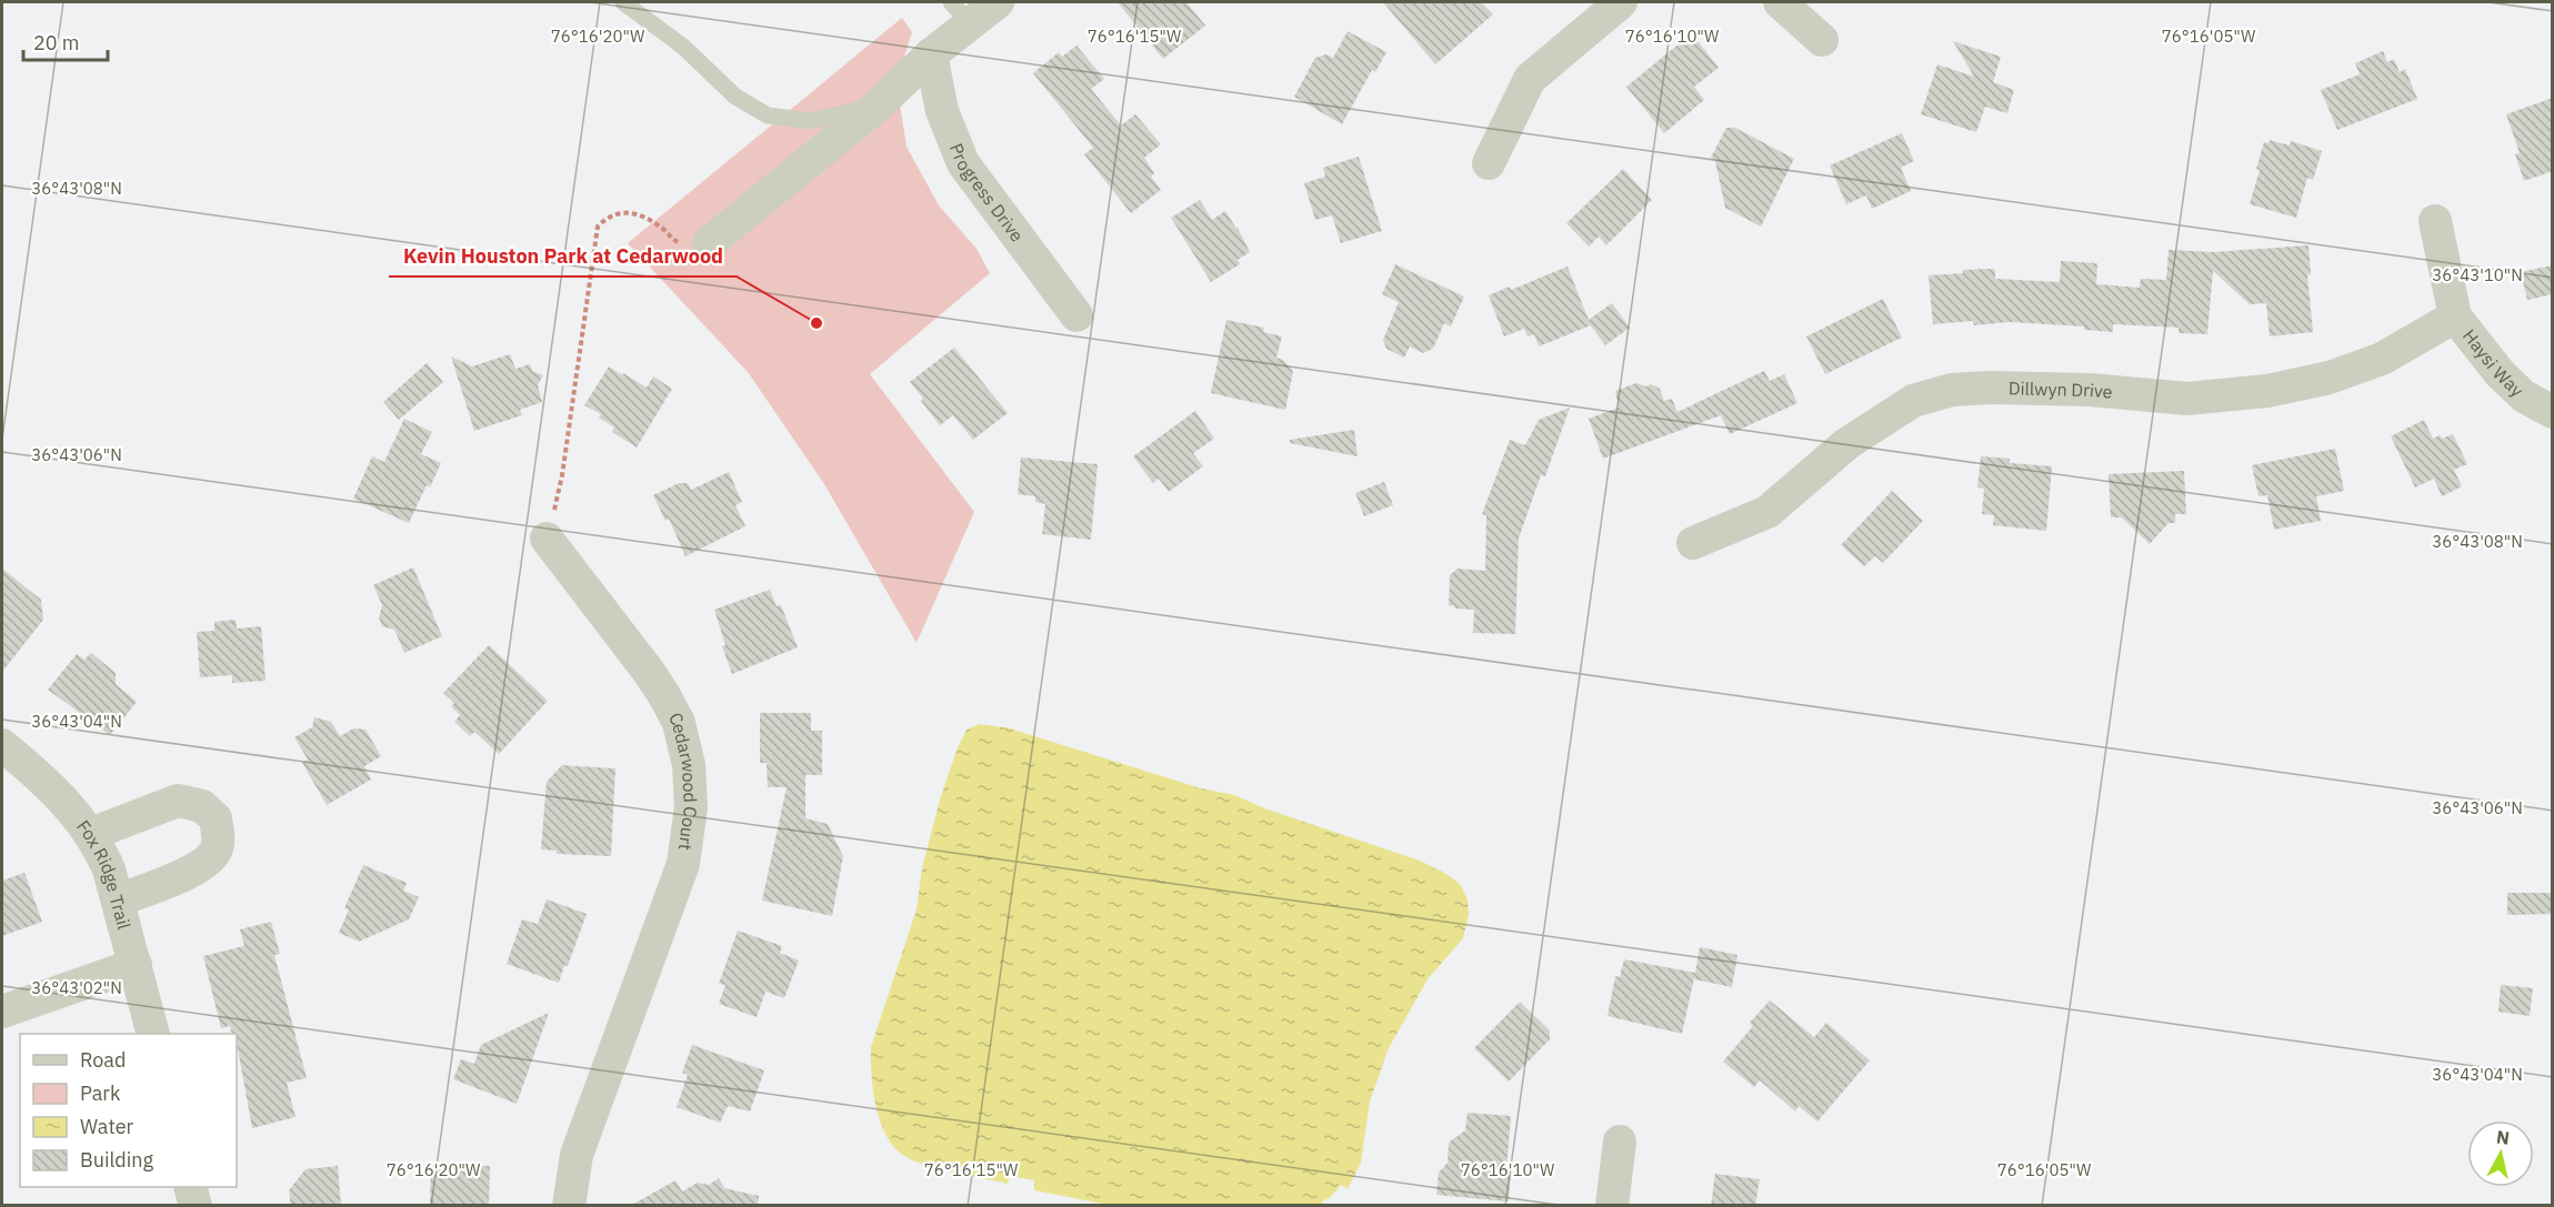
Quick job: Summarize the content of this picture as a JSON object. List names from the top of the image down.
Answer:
{
  "streets": {
    "street": [
      "Progress Drive",
      "Haysi Way",
      "Dillwyn Drive",
      "Cedarwood Court",
      "Fox Ridge Trail"
    ]
  },
  "crossings": [
    ["Haysi Way", "Dillwyn Drive"]
  ],
  "places": ["Kevin Houston Park at Cedarwood"],
  "legend": [
    "Road",
    "Park",
    "Water",
    "Building"
  ],
  "scale_bar": "20 m",
  "north": "top",
  "coordinates": [
    "76°16'20\"W",
    "76°16'15\"W",
    "76°16'10\"W",
    "76°16'05\"W",
    "36°43'08\"N",
    "36°43'10\"N",
    "36°43'06\"N",
    "36°43'04\"N",
    "36°43'02\"N"
  ]
}
